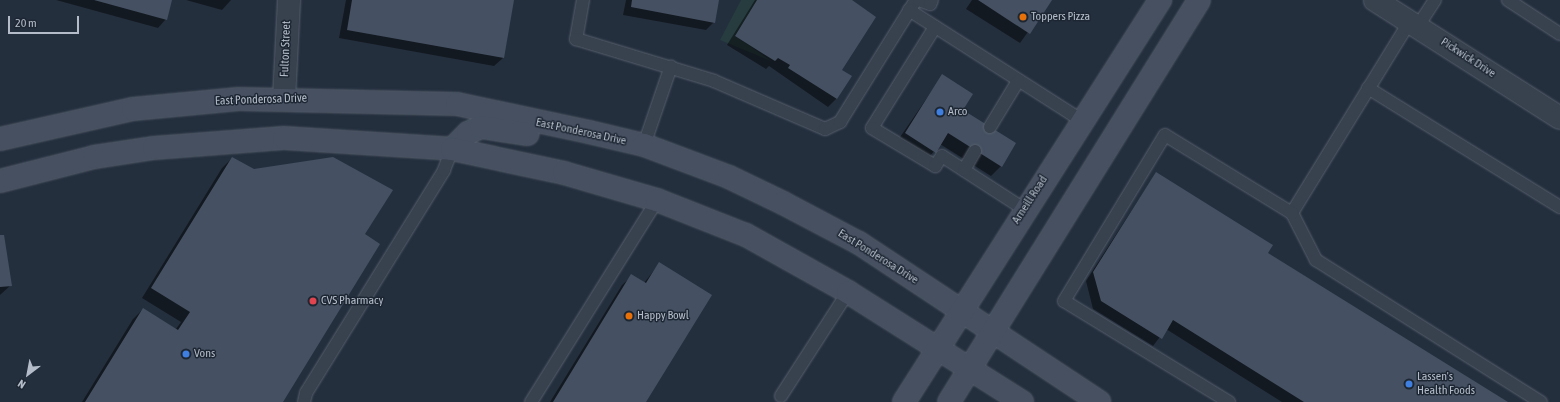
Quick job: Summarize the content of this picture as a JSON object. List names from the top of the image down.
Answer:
{
  "streets": {
    "main road": ["East Ponderosa Drive", "Arneill Road"],
    "street": ["Fulton Street", "Pickwick Drive"]
  },
  "crossings": [
    ["Fulton Street", "East Ponderosa Drive"],
    ["East Ponderosa Drive", "Arneill Road"]
  ],
  "places": [
    "Toppers Pizza",
    "Arco",
    "CVS Pharmacy",
    "Happy Bowl",
    "Vons",
    "Lassen's Health Foods"
  ],
  "scale_bar": "20 m",
  "north": "bottom left"
}
